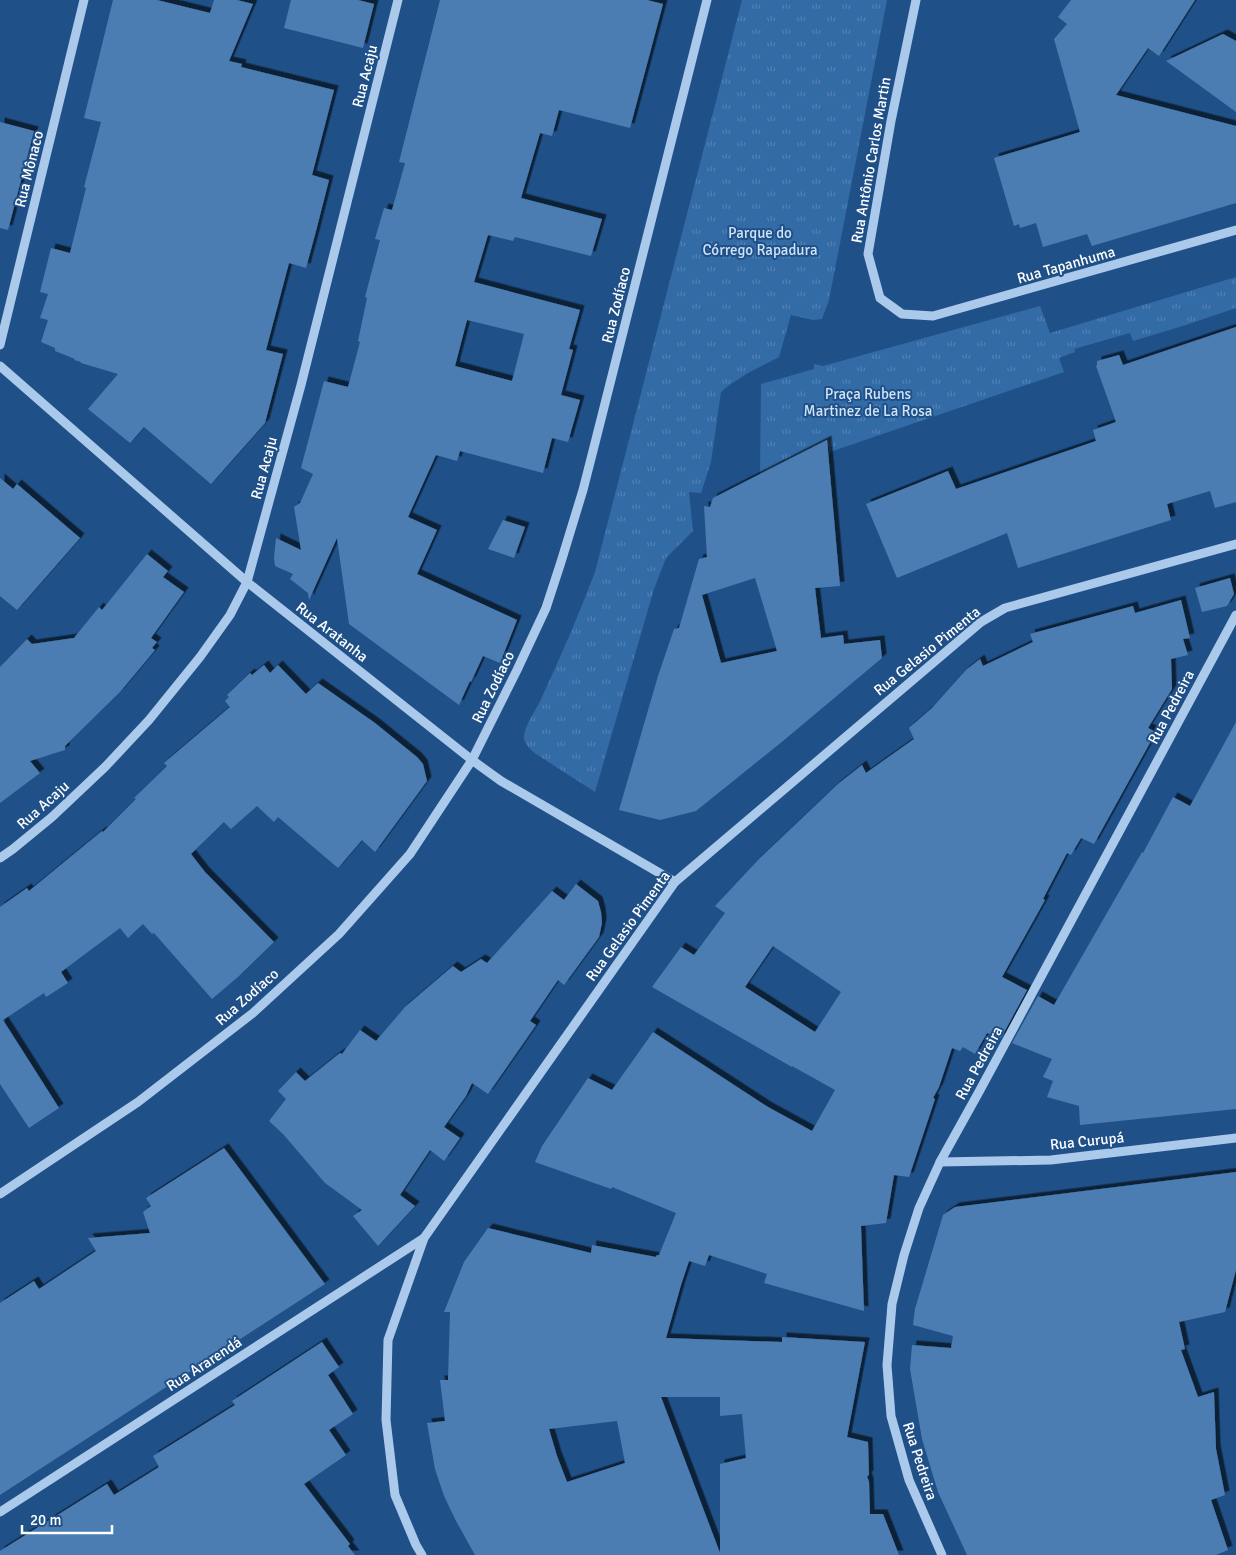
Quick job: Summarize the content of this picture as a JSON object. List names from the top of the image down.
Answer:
{
  "streets": {
    "street": [
      "Rua Acaju",
      "Rua Antônio Carlos Martin",
      "Rua Mônaco",
      "Rua Tapanhuma",
      "Rua Zodíaco",
      "Rua Aratanha",
      "Rua Gelasio Pimenta",
      "Rua Pedreira",
      "Rua Curupá",
      "Rua Ararendá"
    ]
  },
  "crossings": [
    ["Rua Acaju", "Rua Aratanha"],
    ["Rua Antônio Carlos Martin", "Rua Tapanhuma"],
    ["Rua Zodíaco", "Rua Aratanha"],
    ["Rua Aratanha", "Rua Gelasio Pimenta"],
    ["Rua Gelasio Pimenta", "Rua Ararendá"],
    ["Rua Pedreira", "Rua Curupá"]
  ],
  "parks": ["Parque do Córrego Rapadura", "Praça Rubens Martinez de La Rosa"],
  "scale_bar": "20 m"
}
